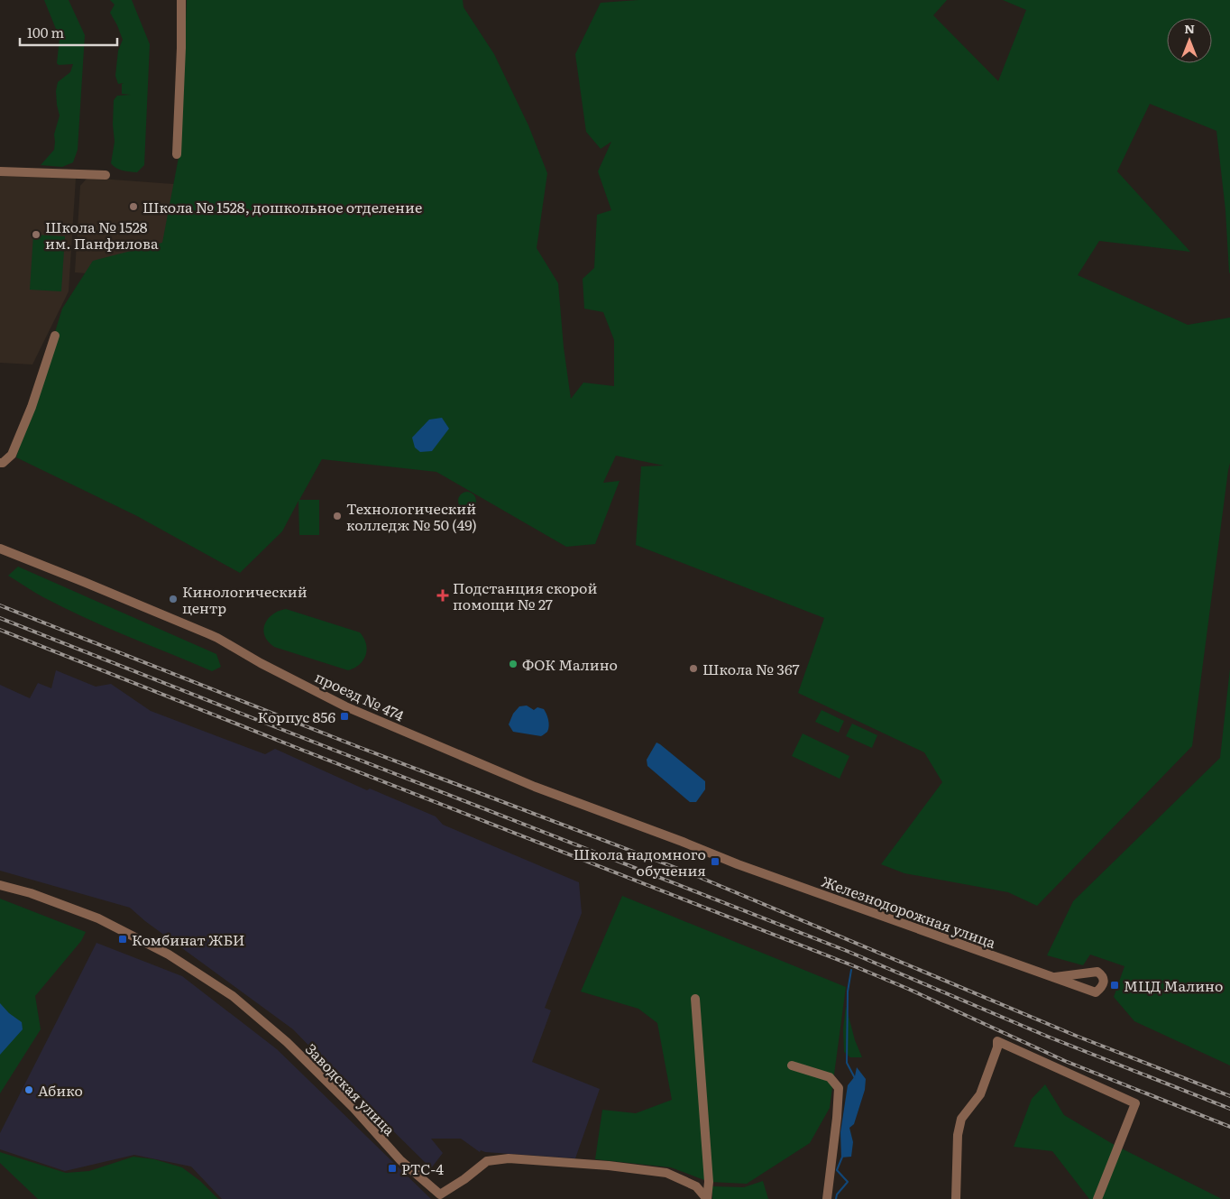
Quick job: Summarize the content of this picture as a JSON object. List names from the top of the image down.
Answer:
{
  "streets": {
    "street": ["проезд № 474", "Железнодорожная улица", "Заводская улица"]
  },
  "crossings": [
    ["проезд № 474", "Железнодорожная улица"]
  ],
  "places": {
    "other": [
      "Школа № 1528, дошкольное отделение",
      "Школа № 1528 им. Панфилова",
      "Технологический колледж № 50 (49)",
      "Кинологический центр",
      "ФОК Малино",
      "Школа № 367",
      "Абико"
    ],
    "health": ["Подстанция скорой помощи № 27"],
    "transit": [
      "Корпус 856",
      "Школа надомного обучения",
      "Комбинат ЖБИ",
      "МЦД Малино",
      "РТС-4"
    ]
  },
  "scale_bar": "100 m",
  "north": "top"
}
